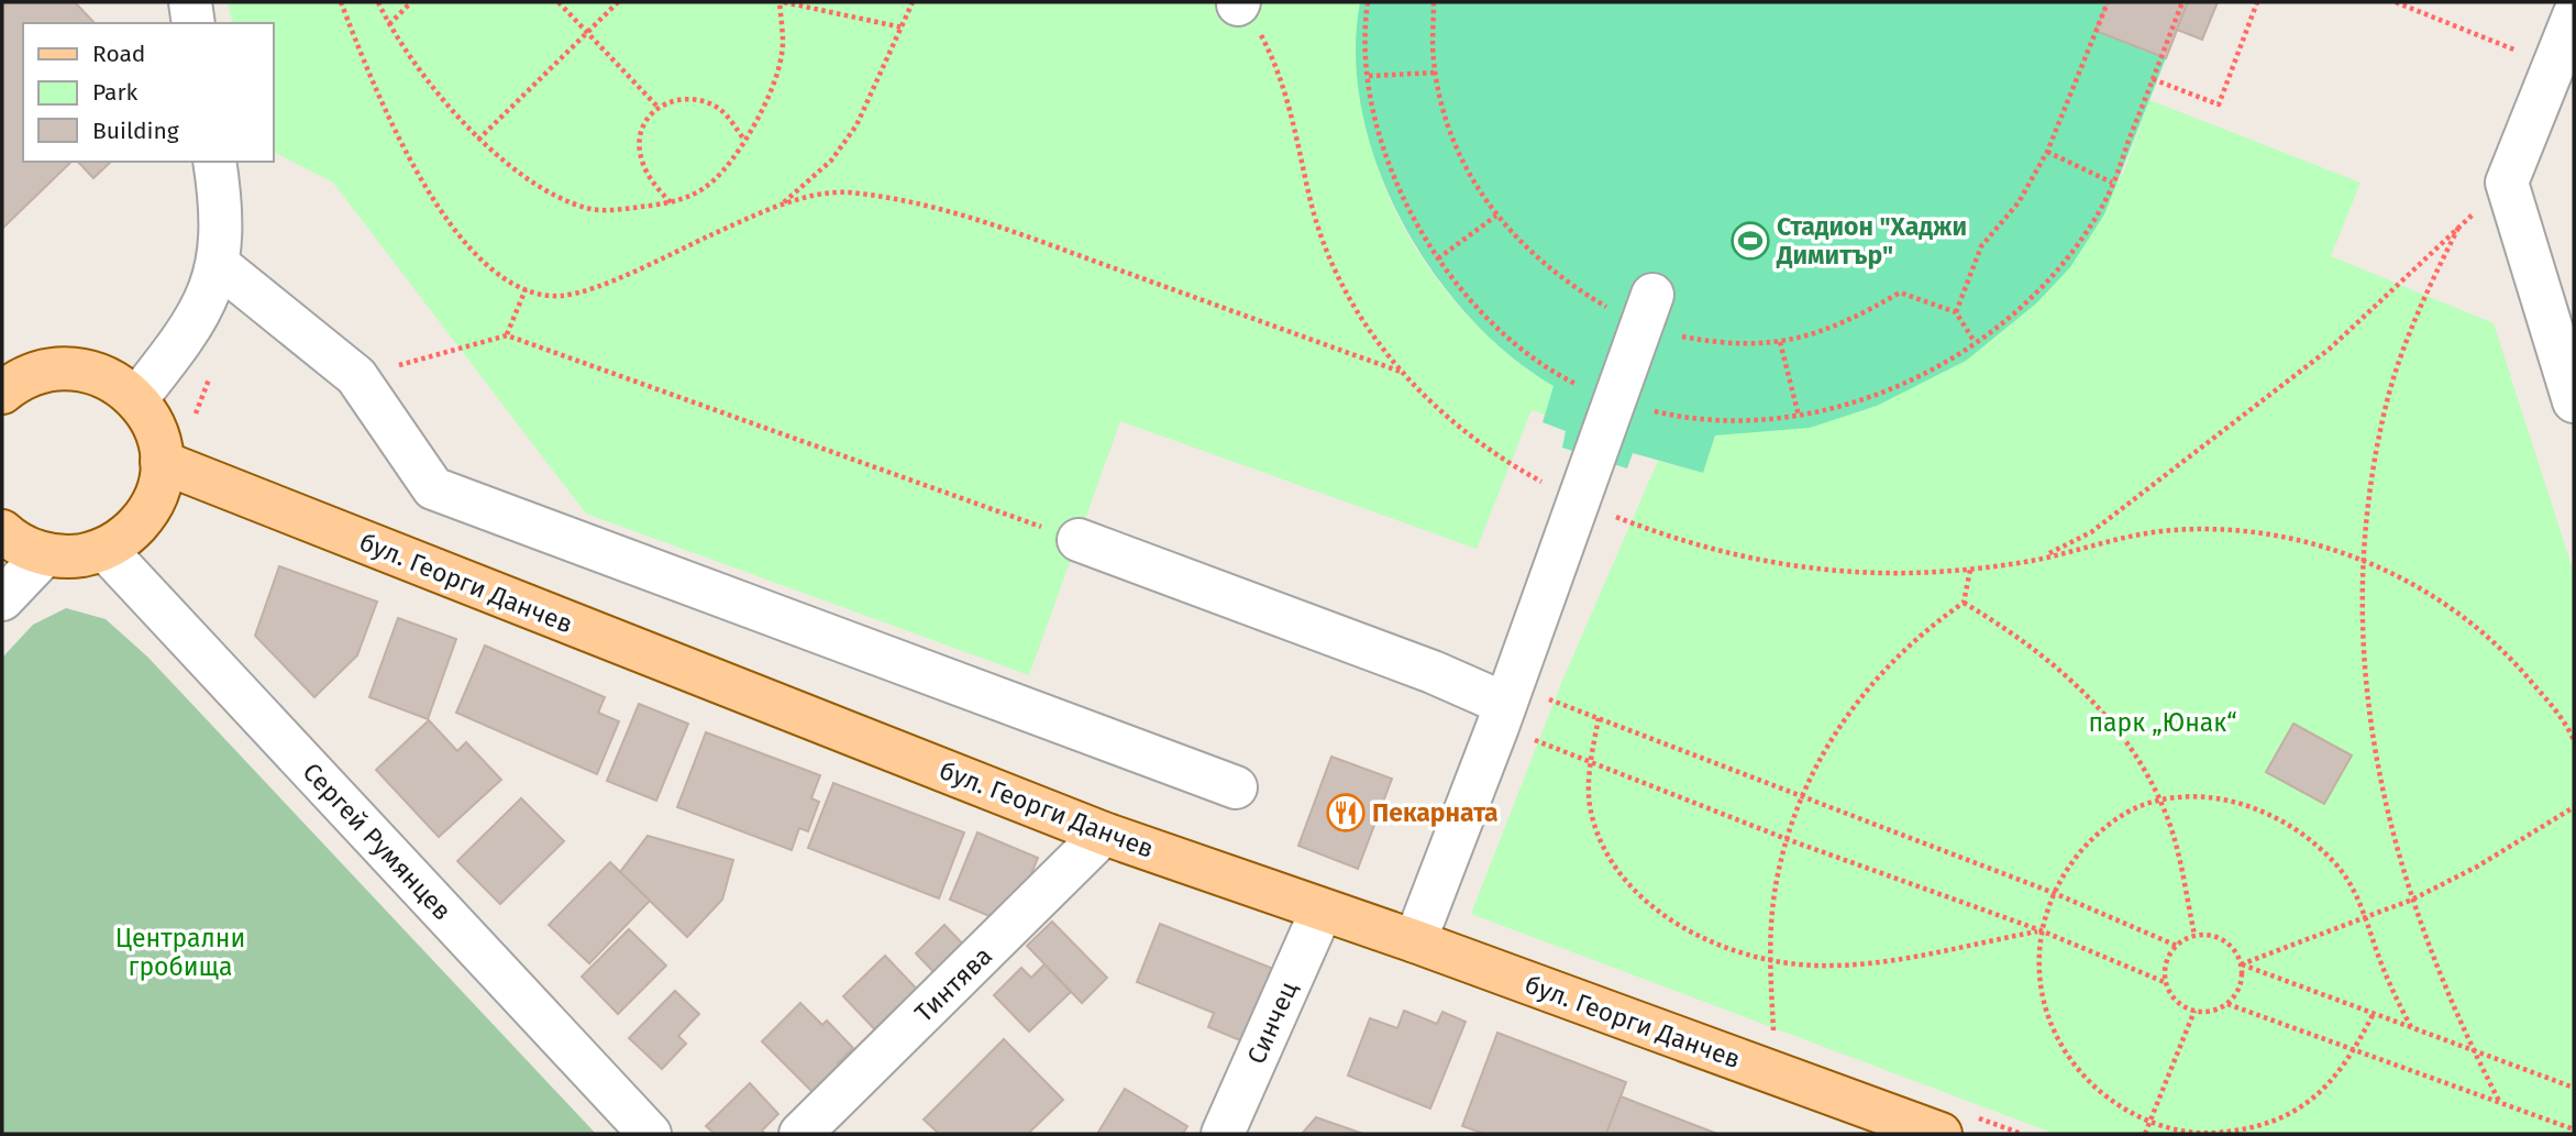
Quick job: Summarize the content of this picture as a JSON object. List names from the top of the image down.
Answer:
{
  "streets": {
    "main road": ["бул. Георги Данчев"],
    "street": ["Сергей Румянцев", "Тинтява", "Синчец"]
  },
  "crossings": [
    ["бул. Георги Данчев", "Тинтява"],
    ["бул. Георги Данчев", "Синчец"]
  ],
  "parks": ["парк „Юнак“", "Централни гробища"],
  "places": {
    "sports": ["Стадион \"Хаджи Димитър\""],
    "restaurant": ["Пекарната"]
  },
  "legend": ["Road", "Park", "Building"]
}
